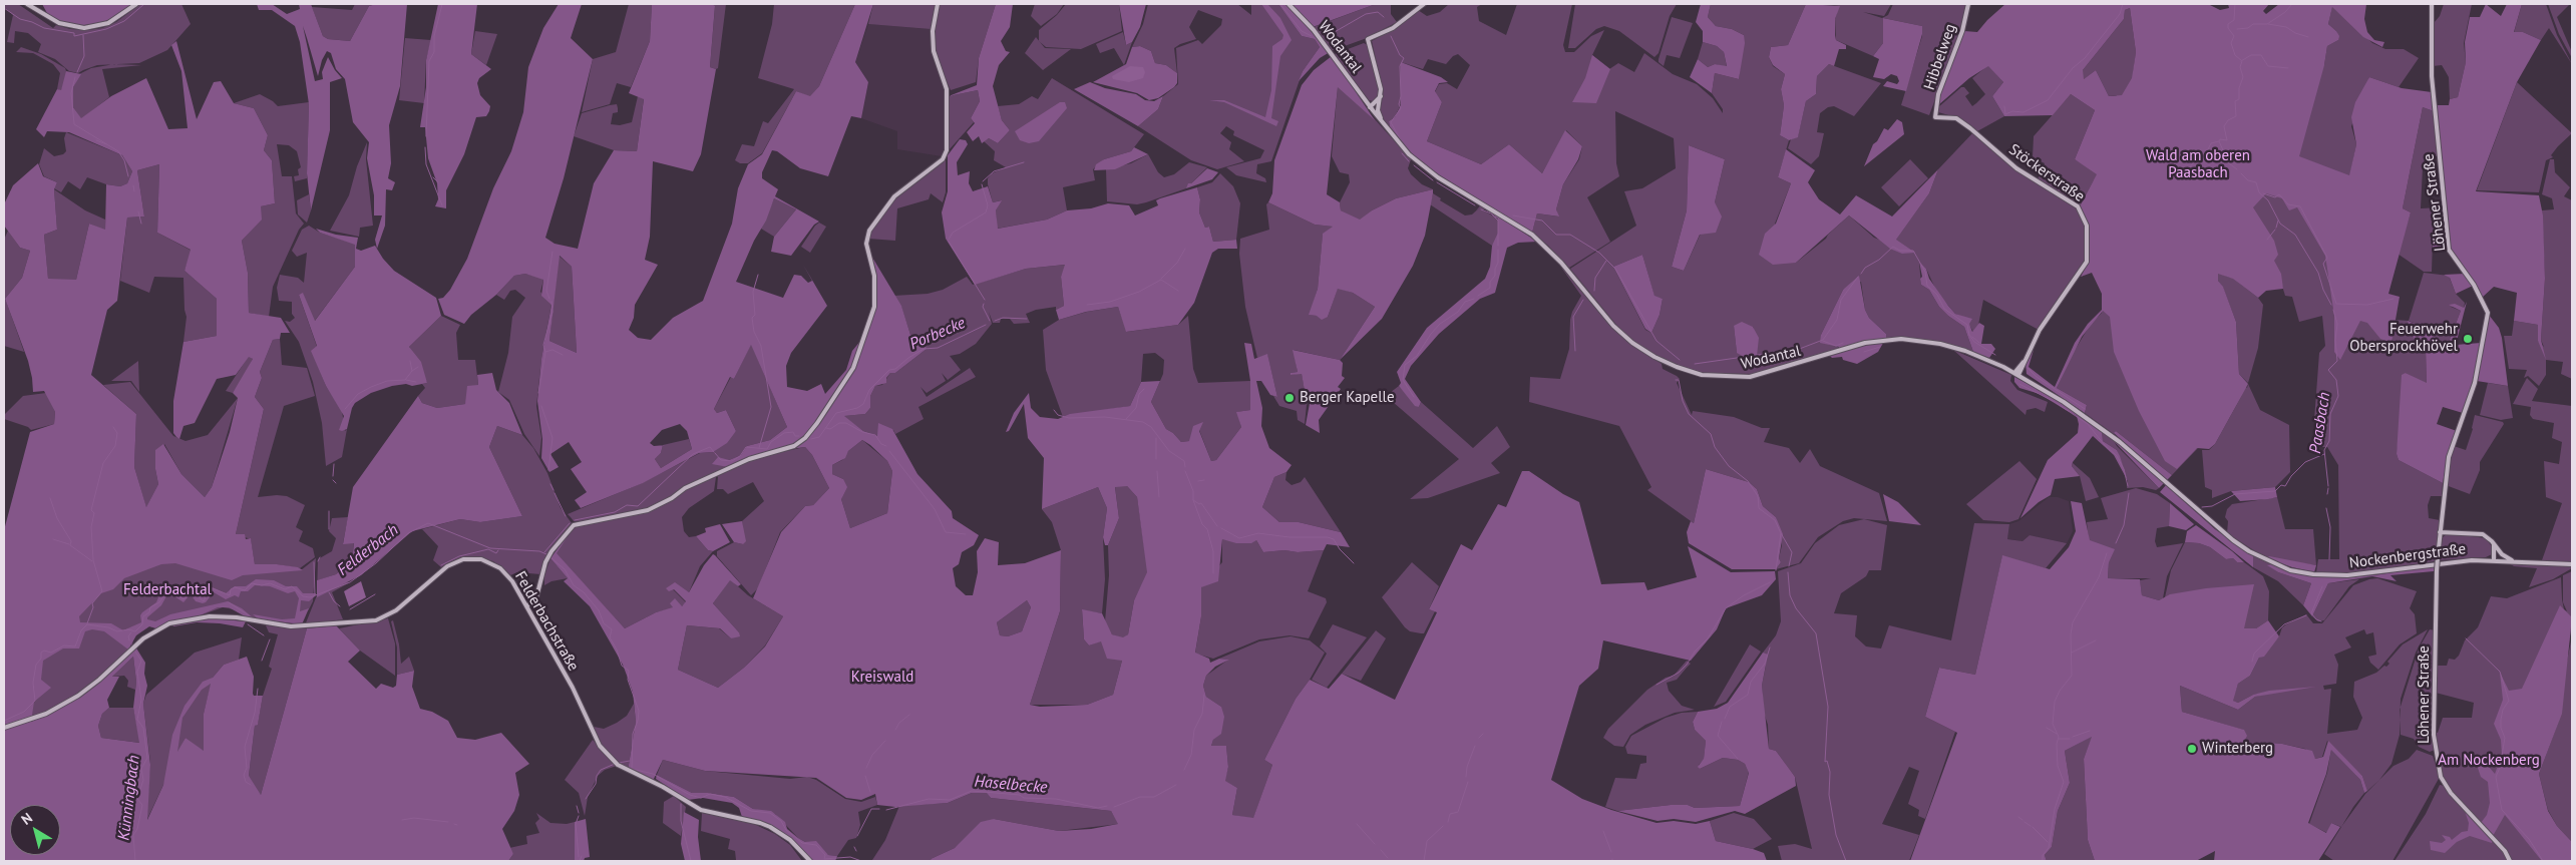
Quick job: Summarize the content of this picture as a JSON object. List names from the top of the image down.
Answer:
{
  "streets": {
    "street": [
      "Wodantal",
      "Hibbelweg",
      "Stöckerstraße",
      "Löhener Straße",
      "Nockenbergstraße",
      "Felderbachstraße"
    ]
  },
  "crossings": [
    ["Wodantal", "Stöckerstraße"],
    ["Wodantal", "Nockenbergstraße"],
    ["Hibbelweg", "Stöckerstraße"]
  ],
  "water": [
    "Porbecke",
    "Paasbach",
    "Felderbach",
    "Haselbecke",
    "Künningbach"
  ],
  "parks": [
    "Wald am oberen Paasbach",
    "Felderbachtal",
    "Kreiswald",
    "Am Nockenberg"
  ],
  "places": ["Feuerwehr Obersprockhövel", "Berger Kapelle", "Winterberg"],
  "north": "top left"
}
